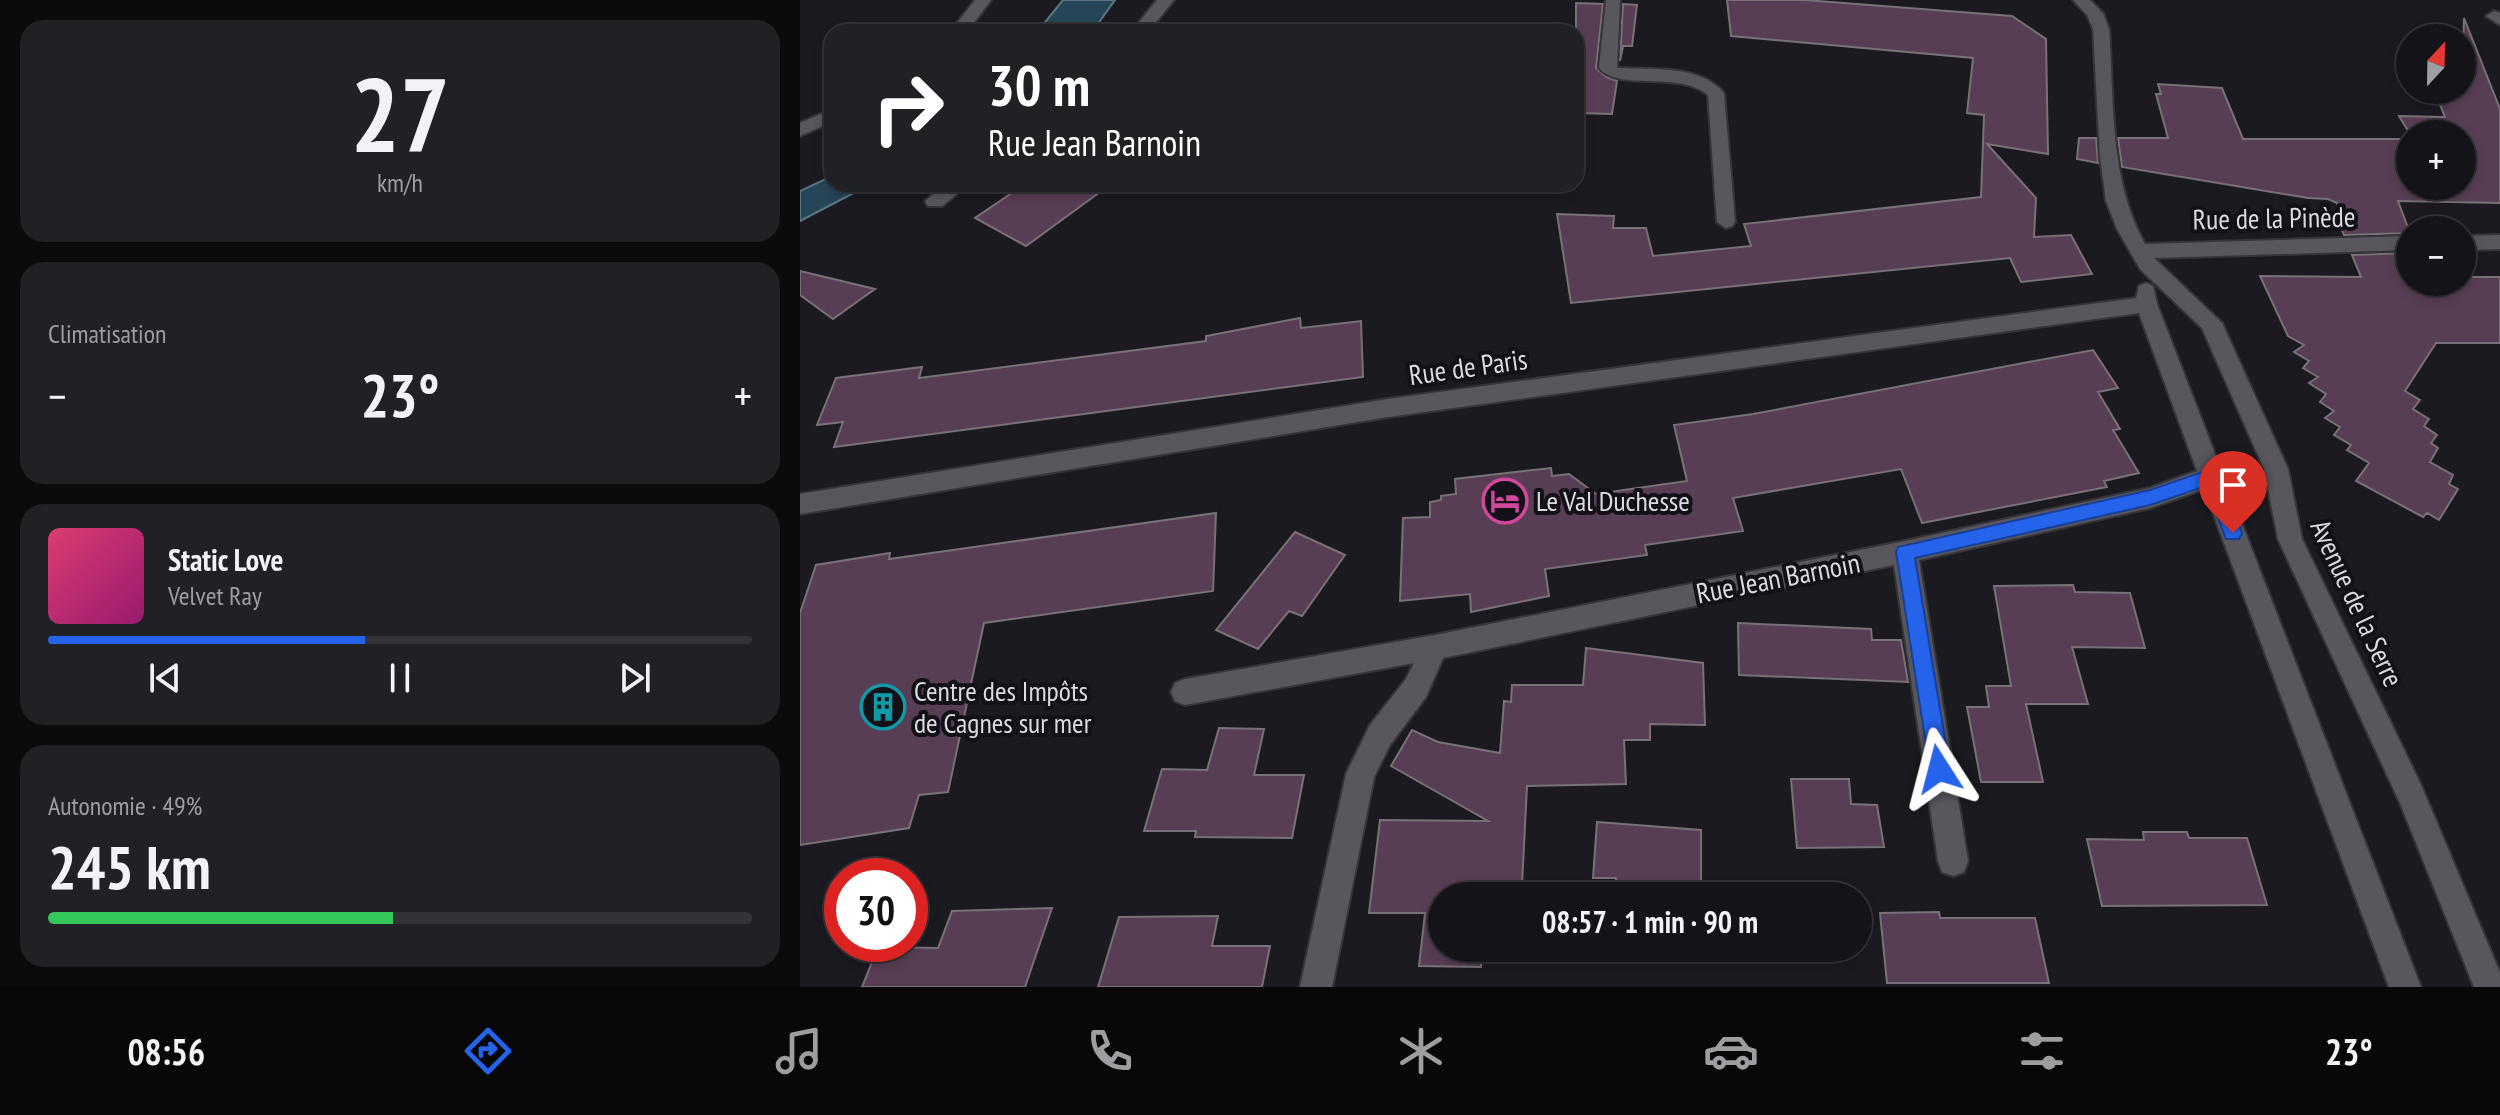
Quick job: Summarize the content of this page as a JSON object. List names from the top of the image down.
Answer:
{
  "streets": {
    "street": [
      "Rue de la Pinède",
      "Rue de Paris",
      "Rue Jean Barnoin",
      "Avenue de la Serre"
    ]
  },
  "crossings": [
    ["Rue de la Pinède", "Avenue de la Serre"],
    ["Rue de Paris", "Avenue de la Serre"],
    ["Rue Jean Barnoin", "Avenue de la Serre"]
  ],
  "places": {
    "hotel": ["Le Val Duchesse"],
    "building": ["Centre des Impôts de Cagnes sur mer"]
  },
  "north": "top",
  "page": {
    "tile": [
      ["27", "km/h"],
      "Climatisation",
      ["Autonomie · 49%", "245 km"]
    ],
    "map_buttons": ["+", "−"],
    "turn": ["30 m", "Rue Jean Barnoin"],
    "heat": ["−", "23°", "+"],
    "song": ["Static Love", "Velvet Ray"],
    "limit": "30",
    "trip": "08:57 · 1 min · 90 m",
    "tabs": ["08:56", "23°"]
  }
}
